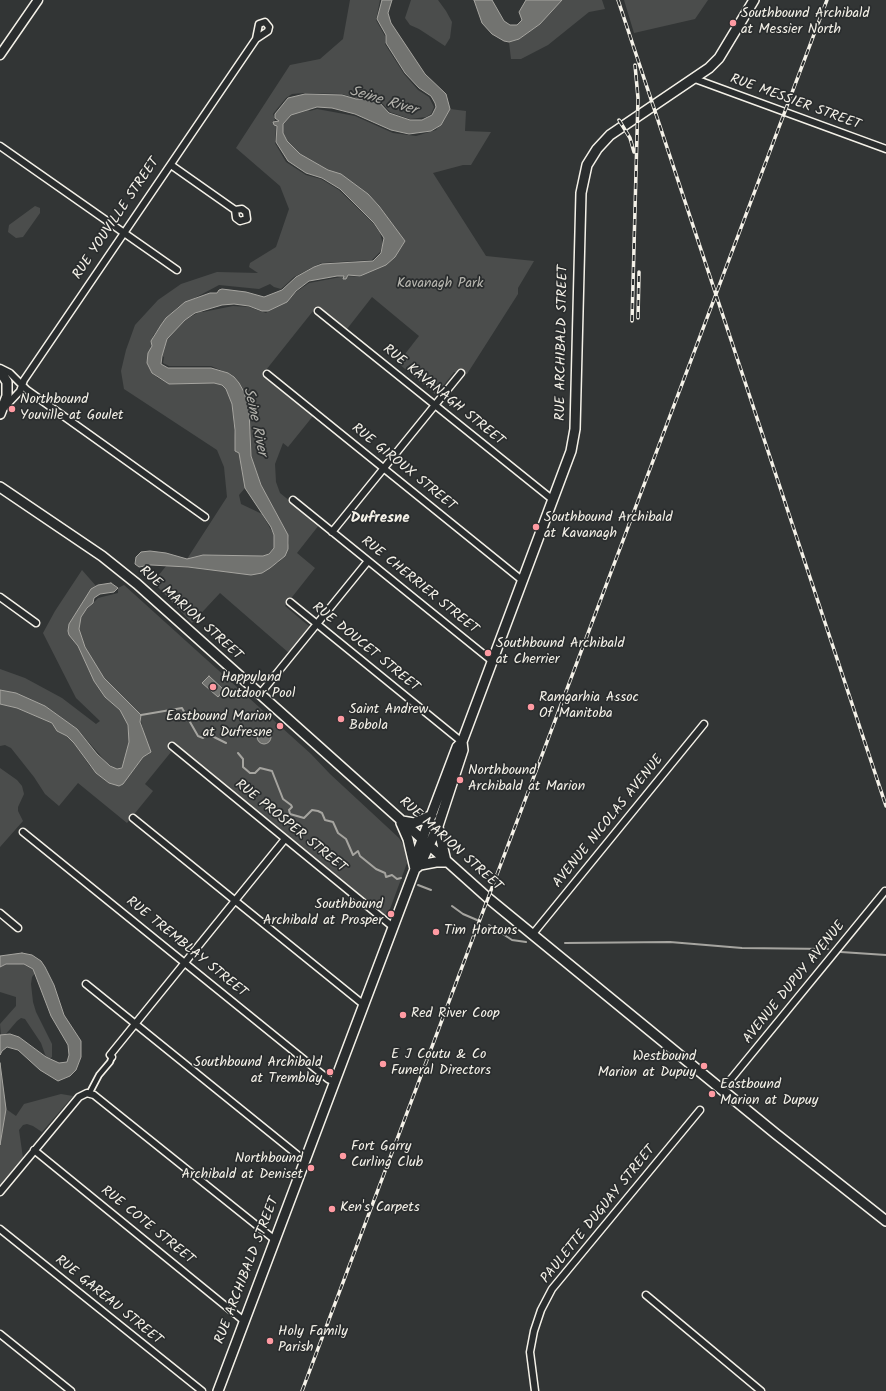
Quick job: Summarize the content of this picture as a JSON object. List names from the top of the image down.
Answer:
{
  "streets": {
    "main road": ["RUE ARCHIBALD STREET", "RUE MARION STREET"],
    "street": [
      "RUE MESSIER STREET",
      "RUE YOUVILLE STREET",
      "RUE KAVANAGH STREET",
      "RUE GIROUX STREET",
      "RUE CHERRIER STREET",
      "RUE DOUCET STREET",
      "AVENUE NICOLAS AVENUE",
      "RUE PROSPER STREET",
      "RUE TREMBLAY STREET",
      "AVENUE DUPUY AVENUE",
      "PAULETTE DUGUAY STREET",
      "RUE COTE STREET",
      "RUE GAREAU STREET"
    ]
  },
  "crossings": [
    ["RUE MESSIER STREET", "RUE ARCHIBALD STREET"],
    ["RUE ARCHIBALD STREET", "RUE KAVANAGH STREET"],
    ["RUE ARCHIBALD STREET", "RUE GIROUX STREET"],
    ["RUE ARCHIBALD STREET", "RUE CHERRIER STREET"],
    ["RUE ARCHIBALD STREET", "RUE MARION STREET"],
    ["RUE ARCHIBALD STREET", "RUE DOUCET STREET"],
    ["RUE ARCHIBALD STREET", "RUE PROSPER STREET"],
    ["RUE ARCHIBALD STREET", "RUE TREMBLAY STREET"],
    ["RUE ARCHIBALD STREET", "RUE COTE STREET"],
    ["RUE MARION STREET", "AVENUE NICOLAS AVENUE"],
    ["RUE MARION STREET", "AVENUE DUPUY AVENUE"]
  ],
  "districts": ["Dufresne"],
  "water": ["Seine River"],
  "parks": ["Kavanagh Park"],
  "places": [
    "Southbound Archibald at Messier North",
    "Northbound Youville at Goulet",
    "Southbound Archibald at Kavanagh",
    "Southbound Archibald at Cherrier",
    "Happyland Outdoor Pool",
    "Ramgarhia Assoc Of Manitoba",
    "Saint Andrew Bobola",
    "Eastbound Marion at Dufresne",
    "Northbound Archibald at Marion",
    "Southbound Archibald at Prosper",
    "Tim Hortons",
    "Red River Coop",
    "E J Coutu & Co Funeral Directors",
    "Westbound Marion at Dupuy",
    "Southbound Archibald at Tremblay",
    "Eastbound Marion at Dupuy",
    "Fort Garry Curling Club",
    "Northbound Archibald at Deniset",
    "Ken's Carpets",
    "Holy Family Parish"
  ]
}
